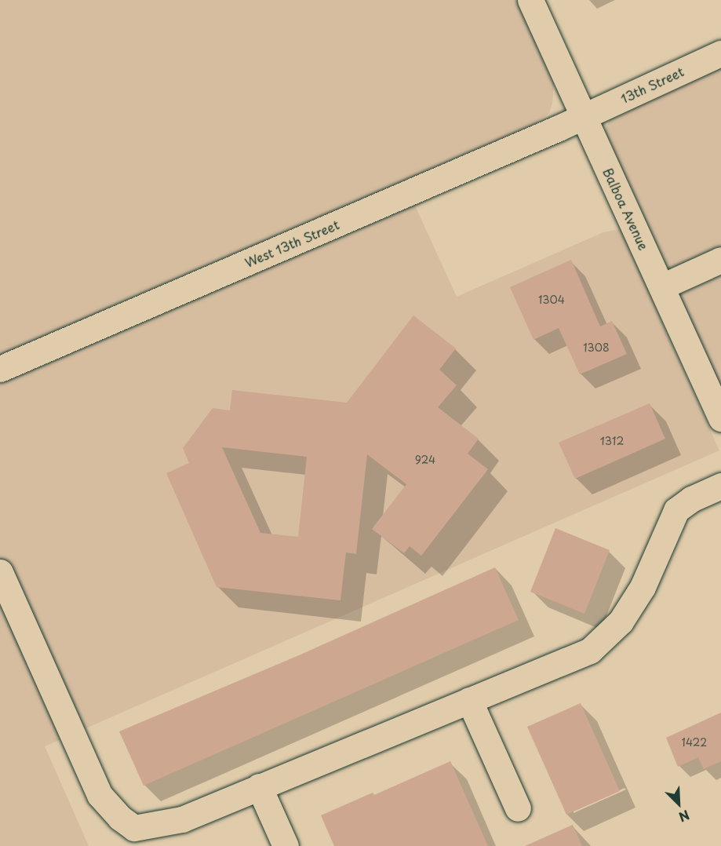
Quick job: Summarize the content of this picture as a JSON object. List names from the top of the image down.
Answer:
{
  "streets": {
    "street": ["13th Street", "Balboa Avenue", "West 13th Street"]
  },
  "crossings": [
    ["13th Street", "Balboa Avenue"],
    ["13th Street", "West 13th Street"],
    ["Balboa Avenue", "West 13th Street"]
  ],
  "house_numbers": [
    "1304",
    "1308",
    "1312",
    "924",
    "1422"
  ],
  "north": "bottom right"
}
